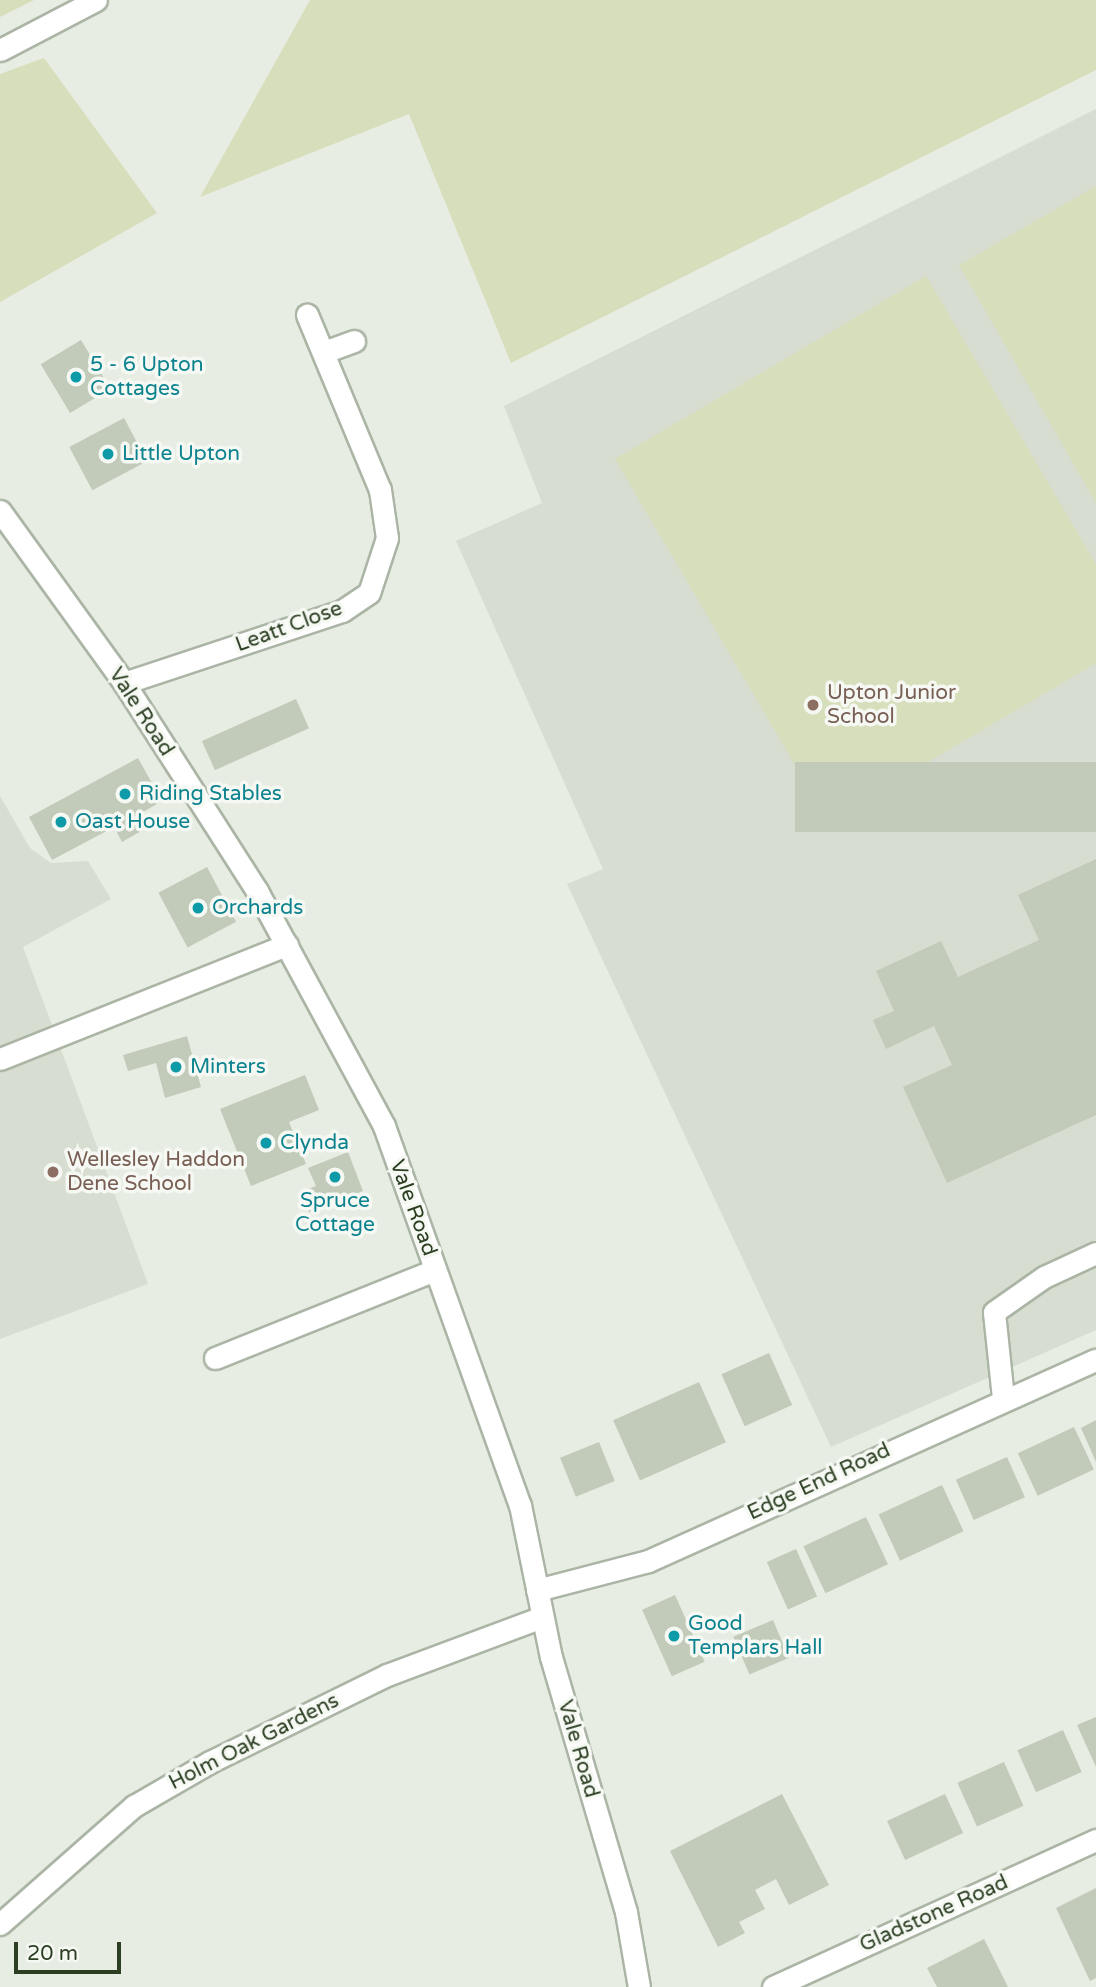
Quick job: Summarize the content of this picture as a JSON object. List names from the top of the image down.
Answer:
{
  "streets": {
    "street": [
      "Leatt Close",
      "Vale Road",
      "Edge End Road",
      "Holm Oak Gardens",
      "Gladstone Road"
    ]
  },
  "crossings": [
    ["Leatt Close", "Vale Road"],
    ["Vale Road", "Edge End Road"],
    ["Vale Road", "Holm Oak Gardens"]
  ],
  "places": [
    "5 - 6 Upton Cottages",
    "Little Upton",
    "Upton Junior School",
    "Riding Stables",
    "Oast House",
    "Orchards",
    "Minters",
    "Clynda",
    "Wellesley Haddon Dene School",
    "Spruce Cottage",
    "Good Templars Hall"
  ],
  "scale_bar": "20 m"
}
